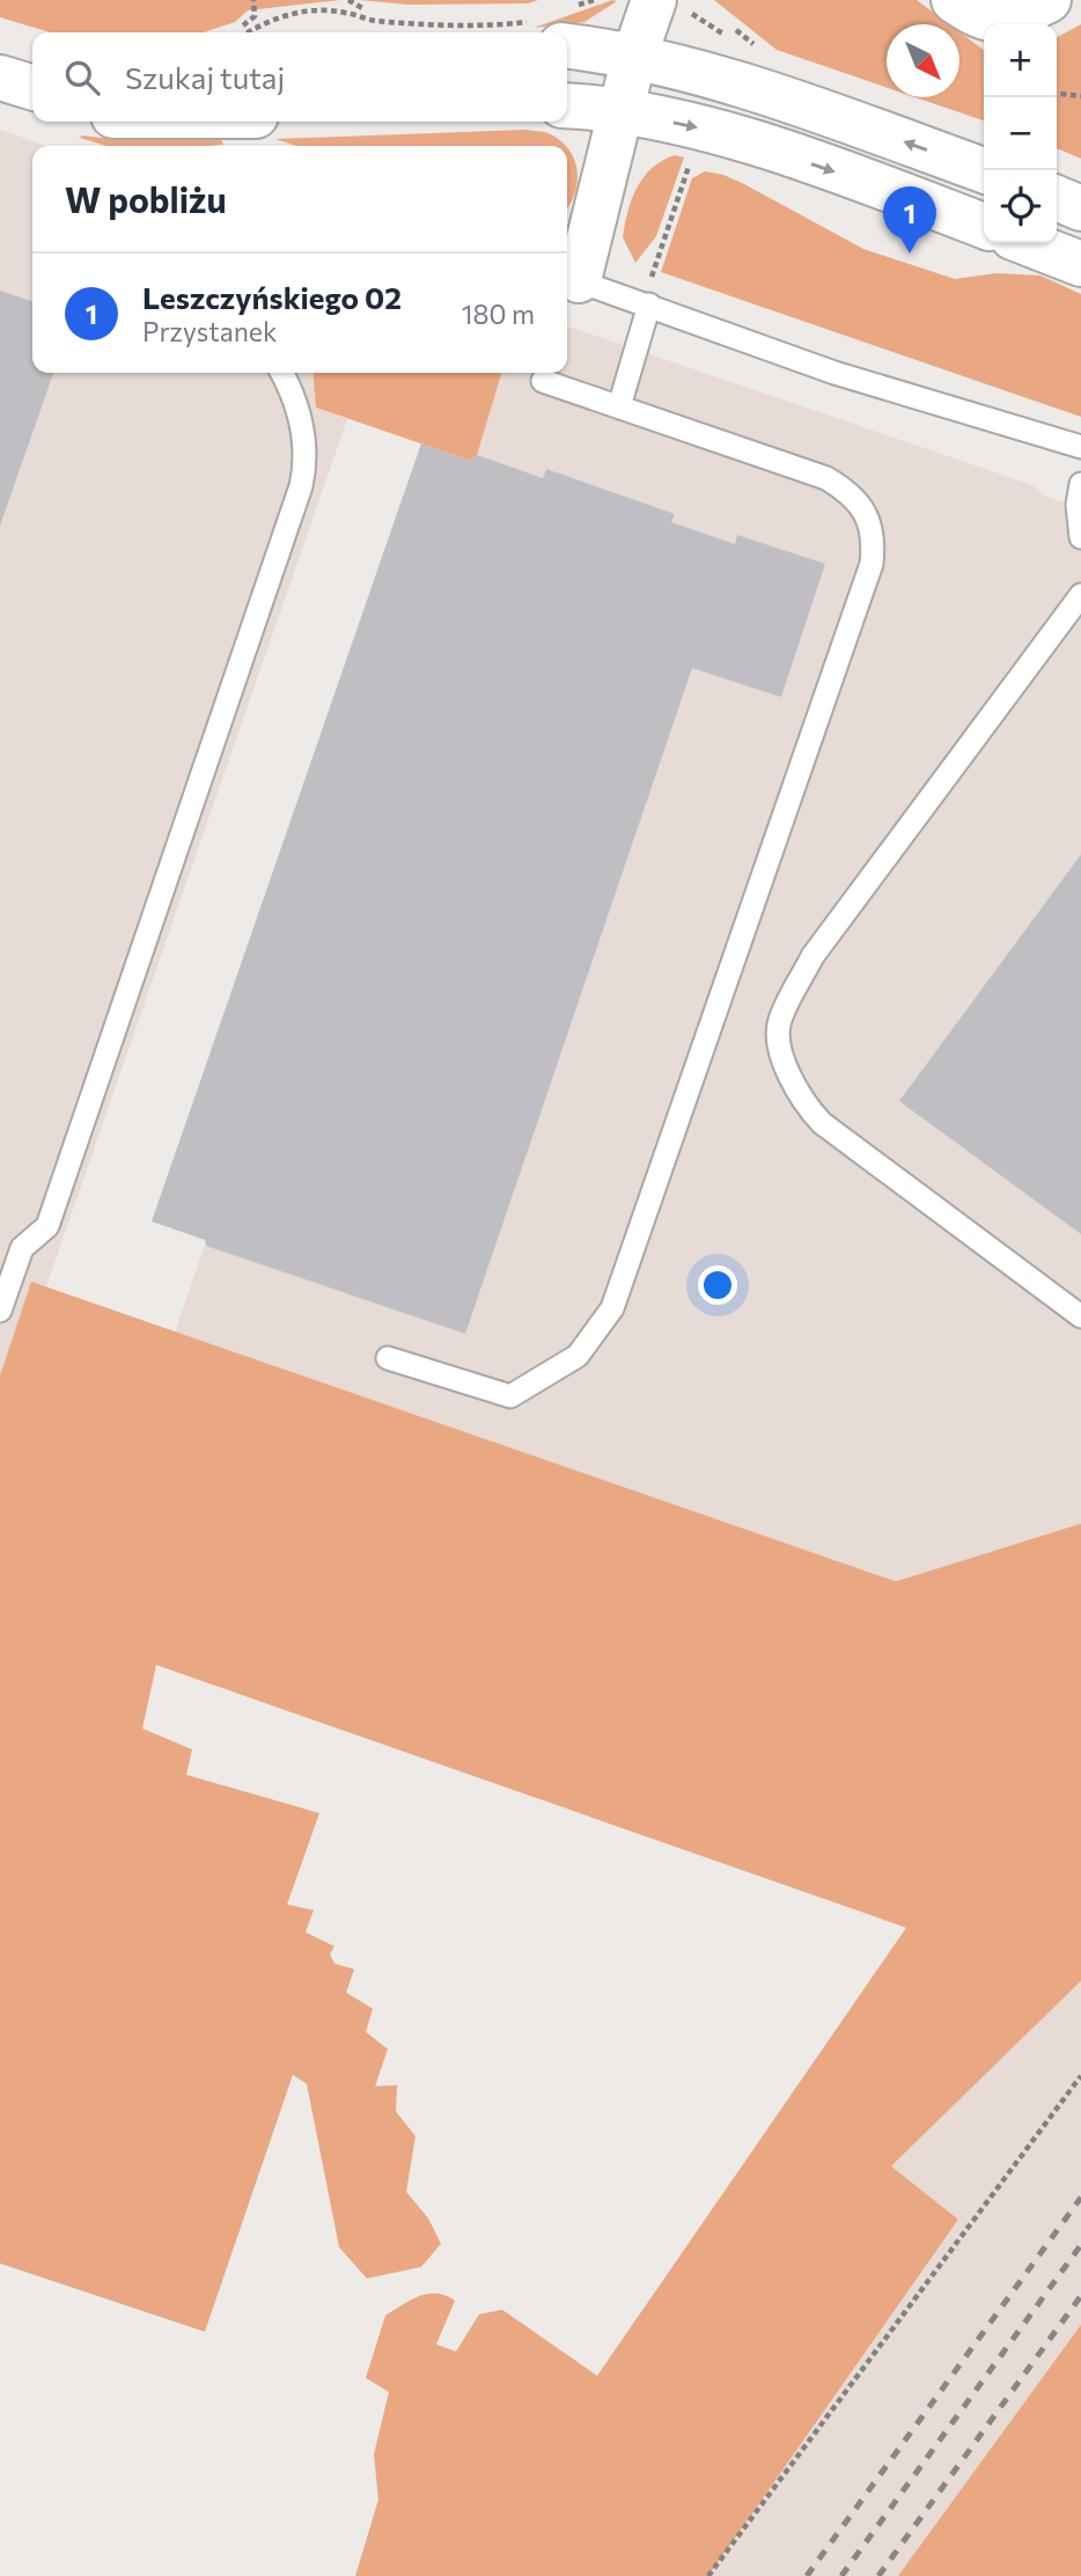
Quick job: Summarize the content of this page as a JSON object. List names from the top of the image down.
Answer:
{
  "north": "bottom right",
  "page": {
    "map_buttons": ["+", "−"],
    "search": "Szukaj tutaj",
    "heading": "W pobliżu",
    "pins": "1",
    "list": [
      {
        "mark": "1",
        "name": "Leszczyńskiego 02",
        "note": "Przystanek",
        "value": "180 m"
      }
    ]
  }
}
